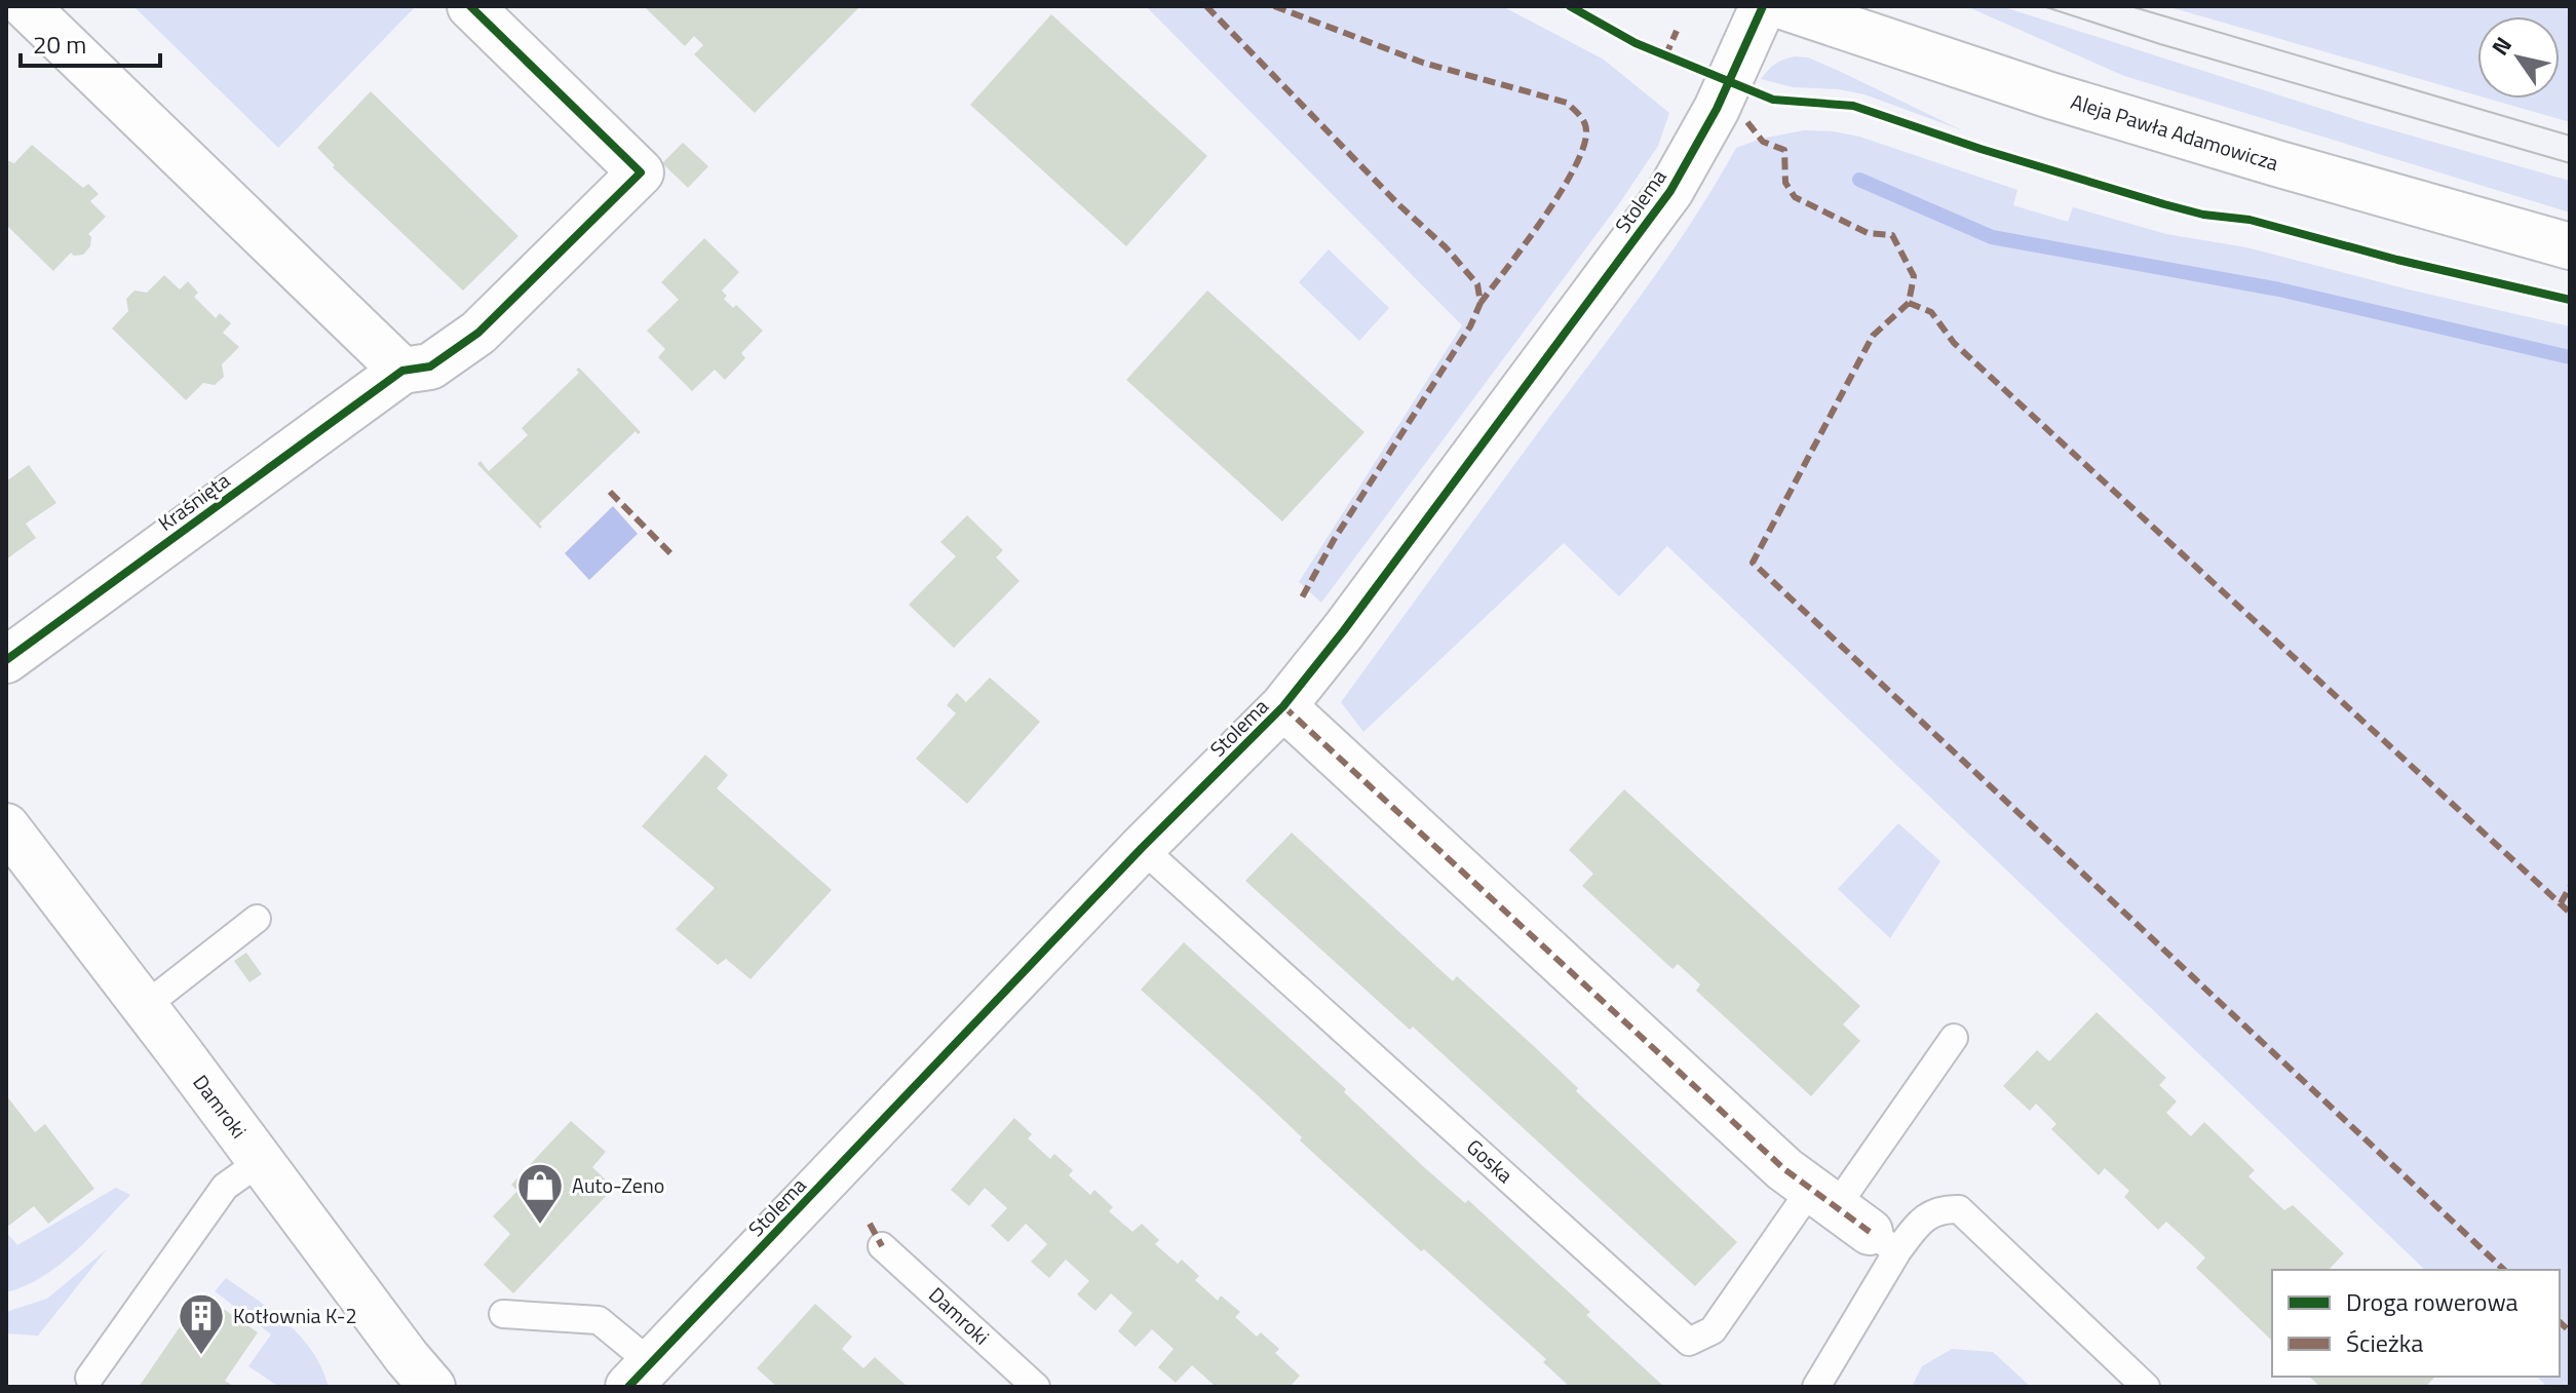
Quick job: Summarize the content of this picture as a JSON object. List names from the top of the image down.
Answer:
{
  "streets": {
    "street": [
      "Aleja Pawła Adamowicza",
      "Stolema",
      "Kraśnięta",
      "Damroki"
    ],
    "lane": ["Goska"]
  },
  "crossings": [
    ["Stolema", "Goska"]
  ],
  "places": {
    "shop": ["Auto-Zeno"],
    "building": ["Kotłownia K-2"]
  },
  "legend": ["Droga rowerowa", "Ścieżka"],
  "scale_bar": "20 m",
  "north": "top left"
}
